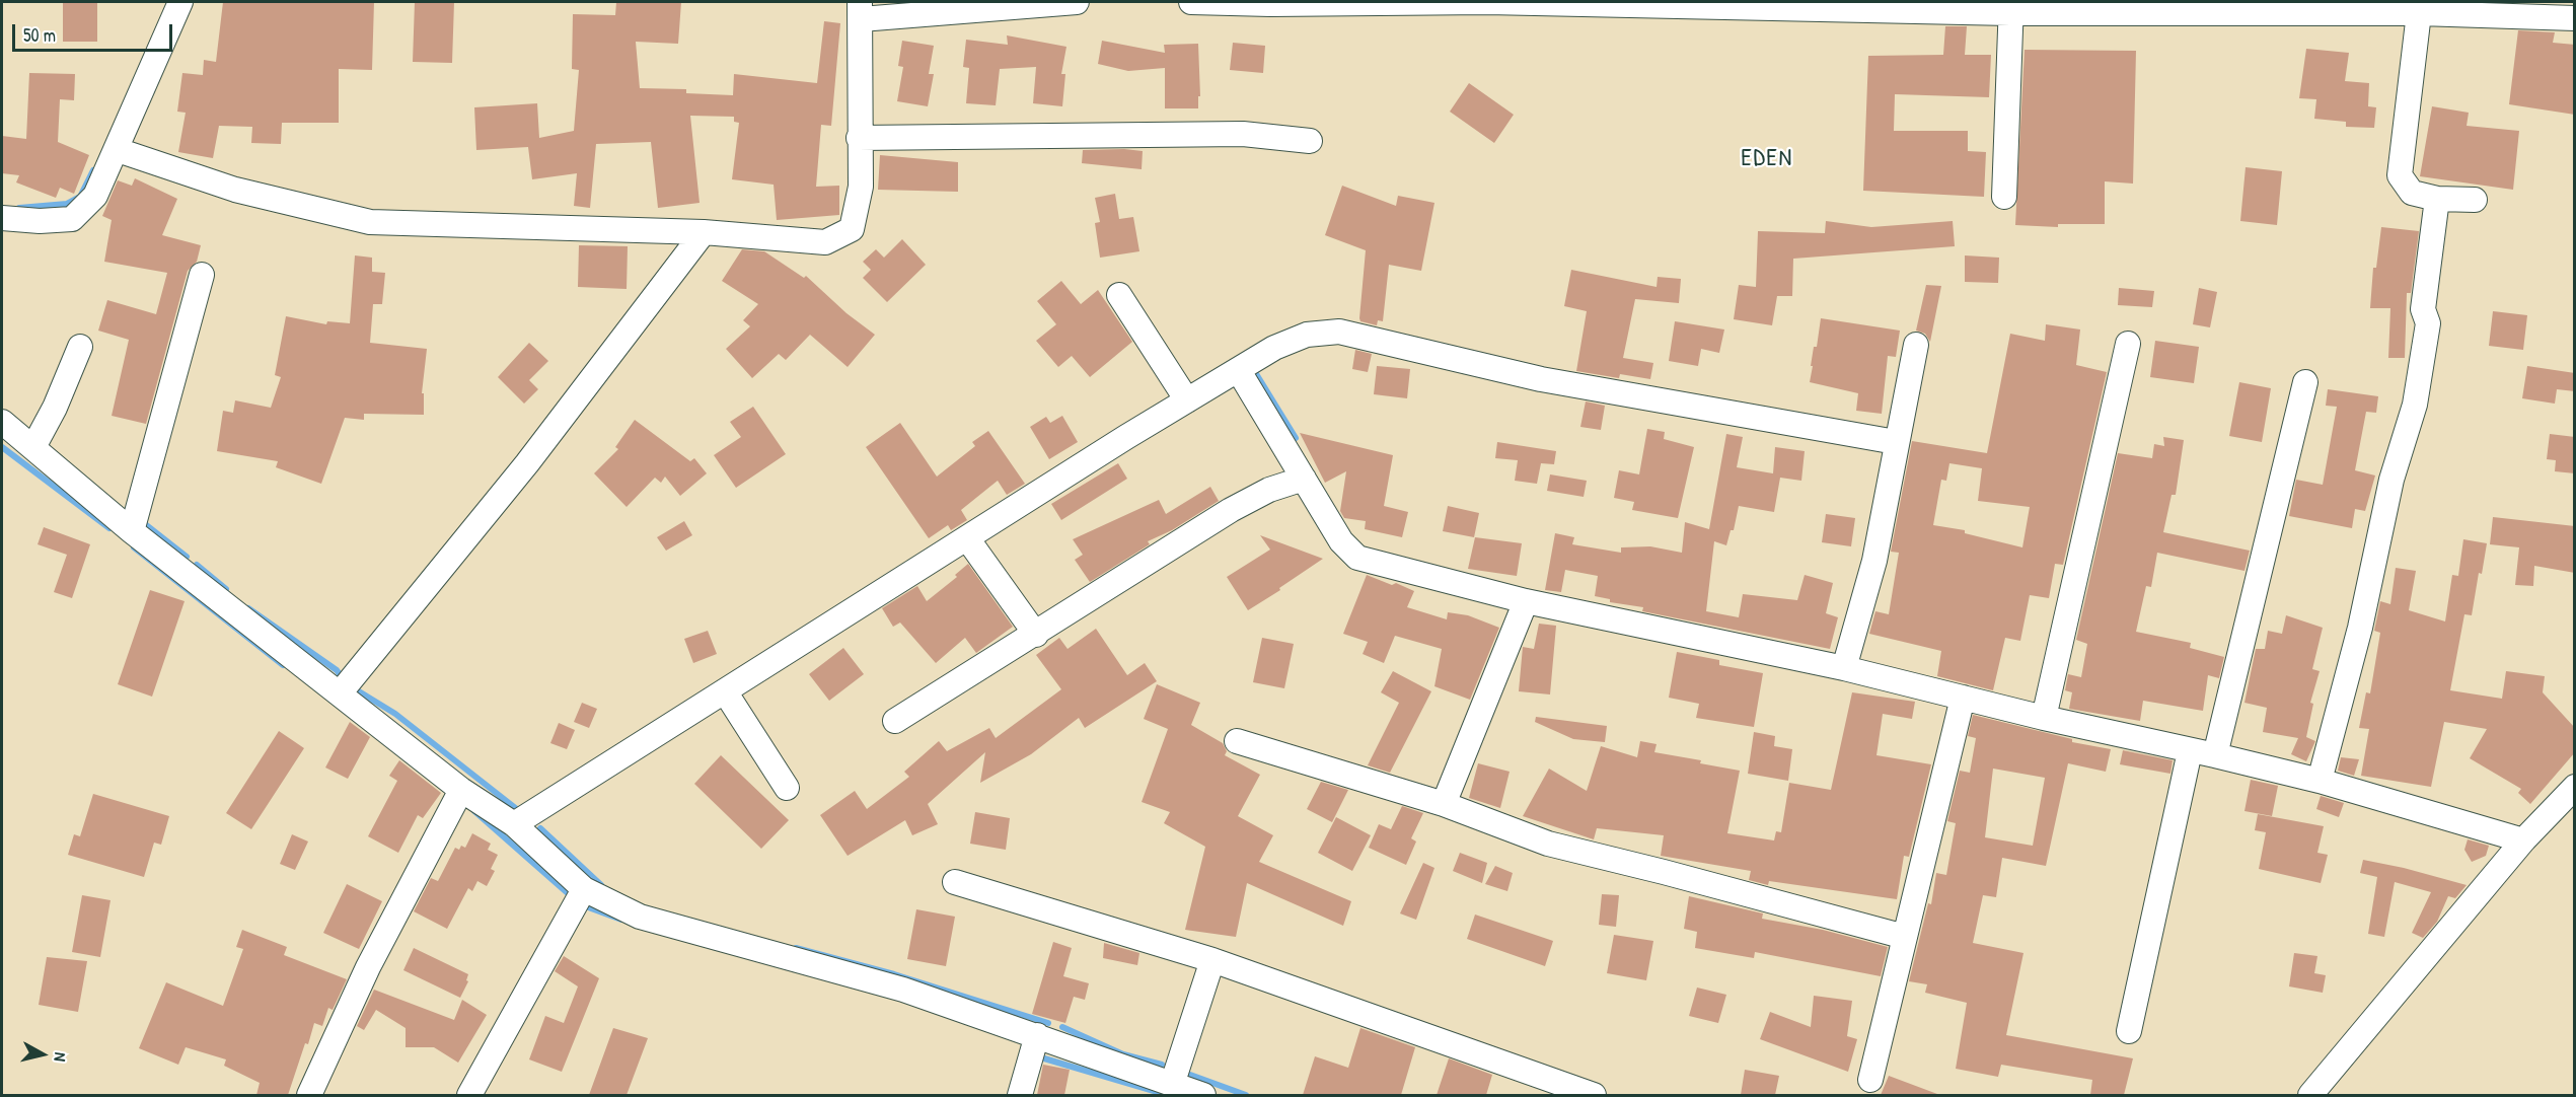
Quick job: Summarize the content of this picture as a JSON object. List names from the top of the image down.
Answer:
{
  "districts": ["EDEN"],
  "scale_bar": "50 m",
  "north": "right"
}
